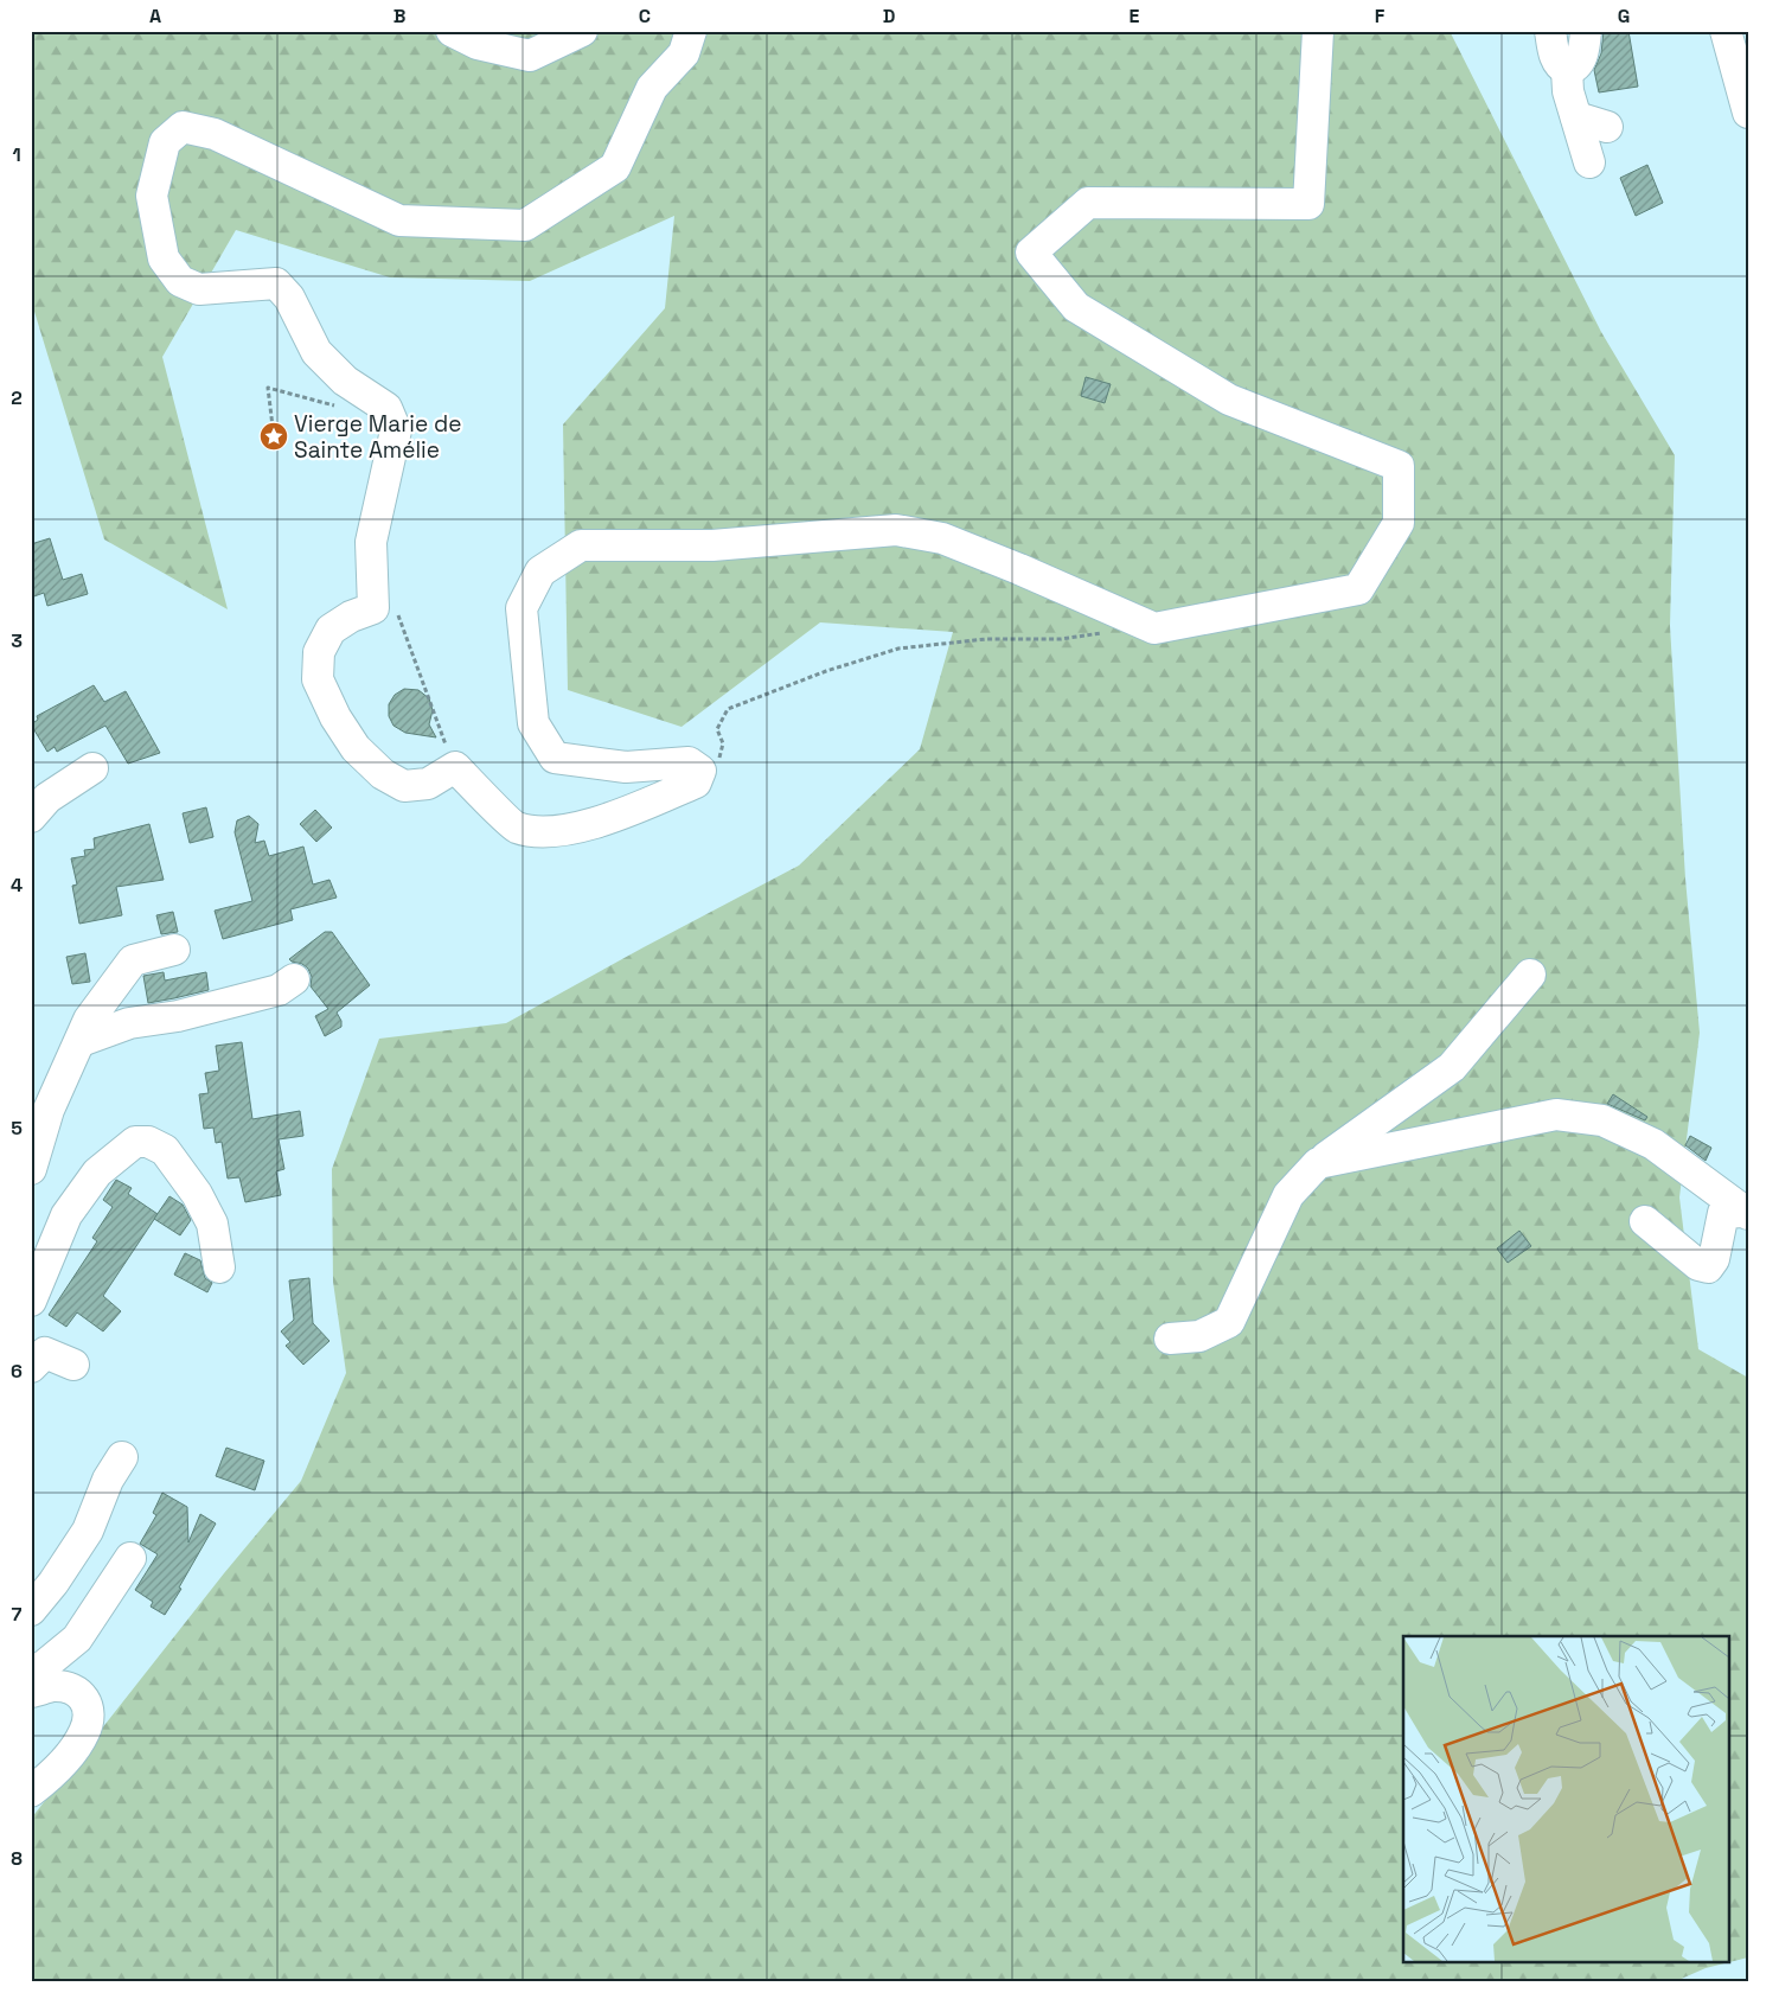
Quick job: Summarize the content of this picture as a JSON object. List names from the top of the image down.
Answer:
{
  "places": {
    "place": ["Vierge Marie de Sainte Amélie"]
  },
  "grid": {
    "columns": [
      "A",
      "B",
      "C",
      "D",
      "E",
      "F",
      "G"
    ],
    "rows": [
      "1",
      "2",
      "3",
      "4",
      "5",
      "6",
      "7",
      "8"
    ]
  }
}
